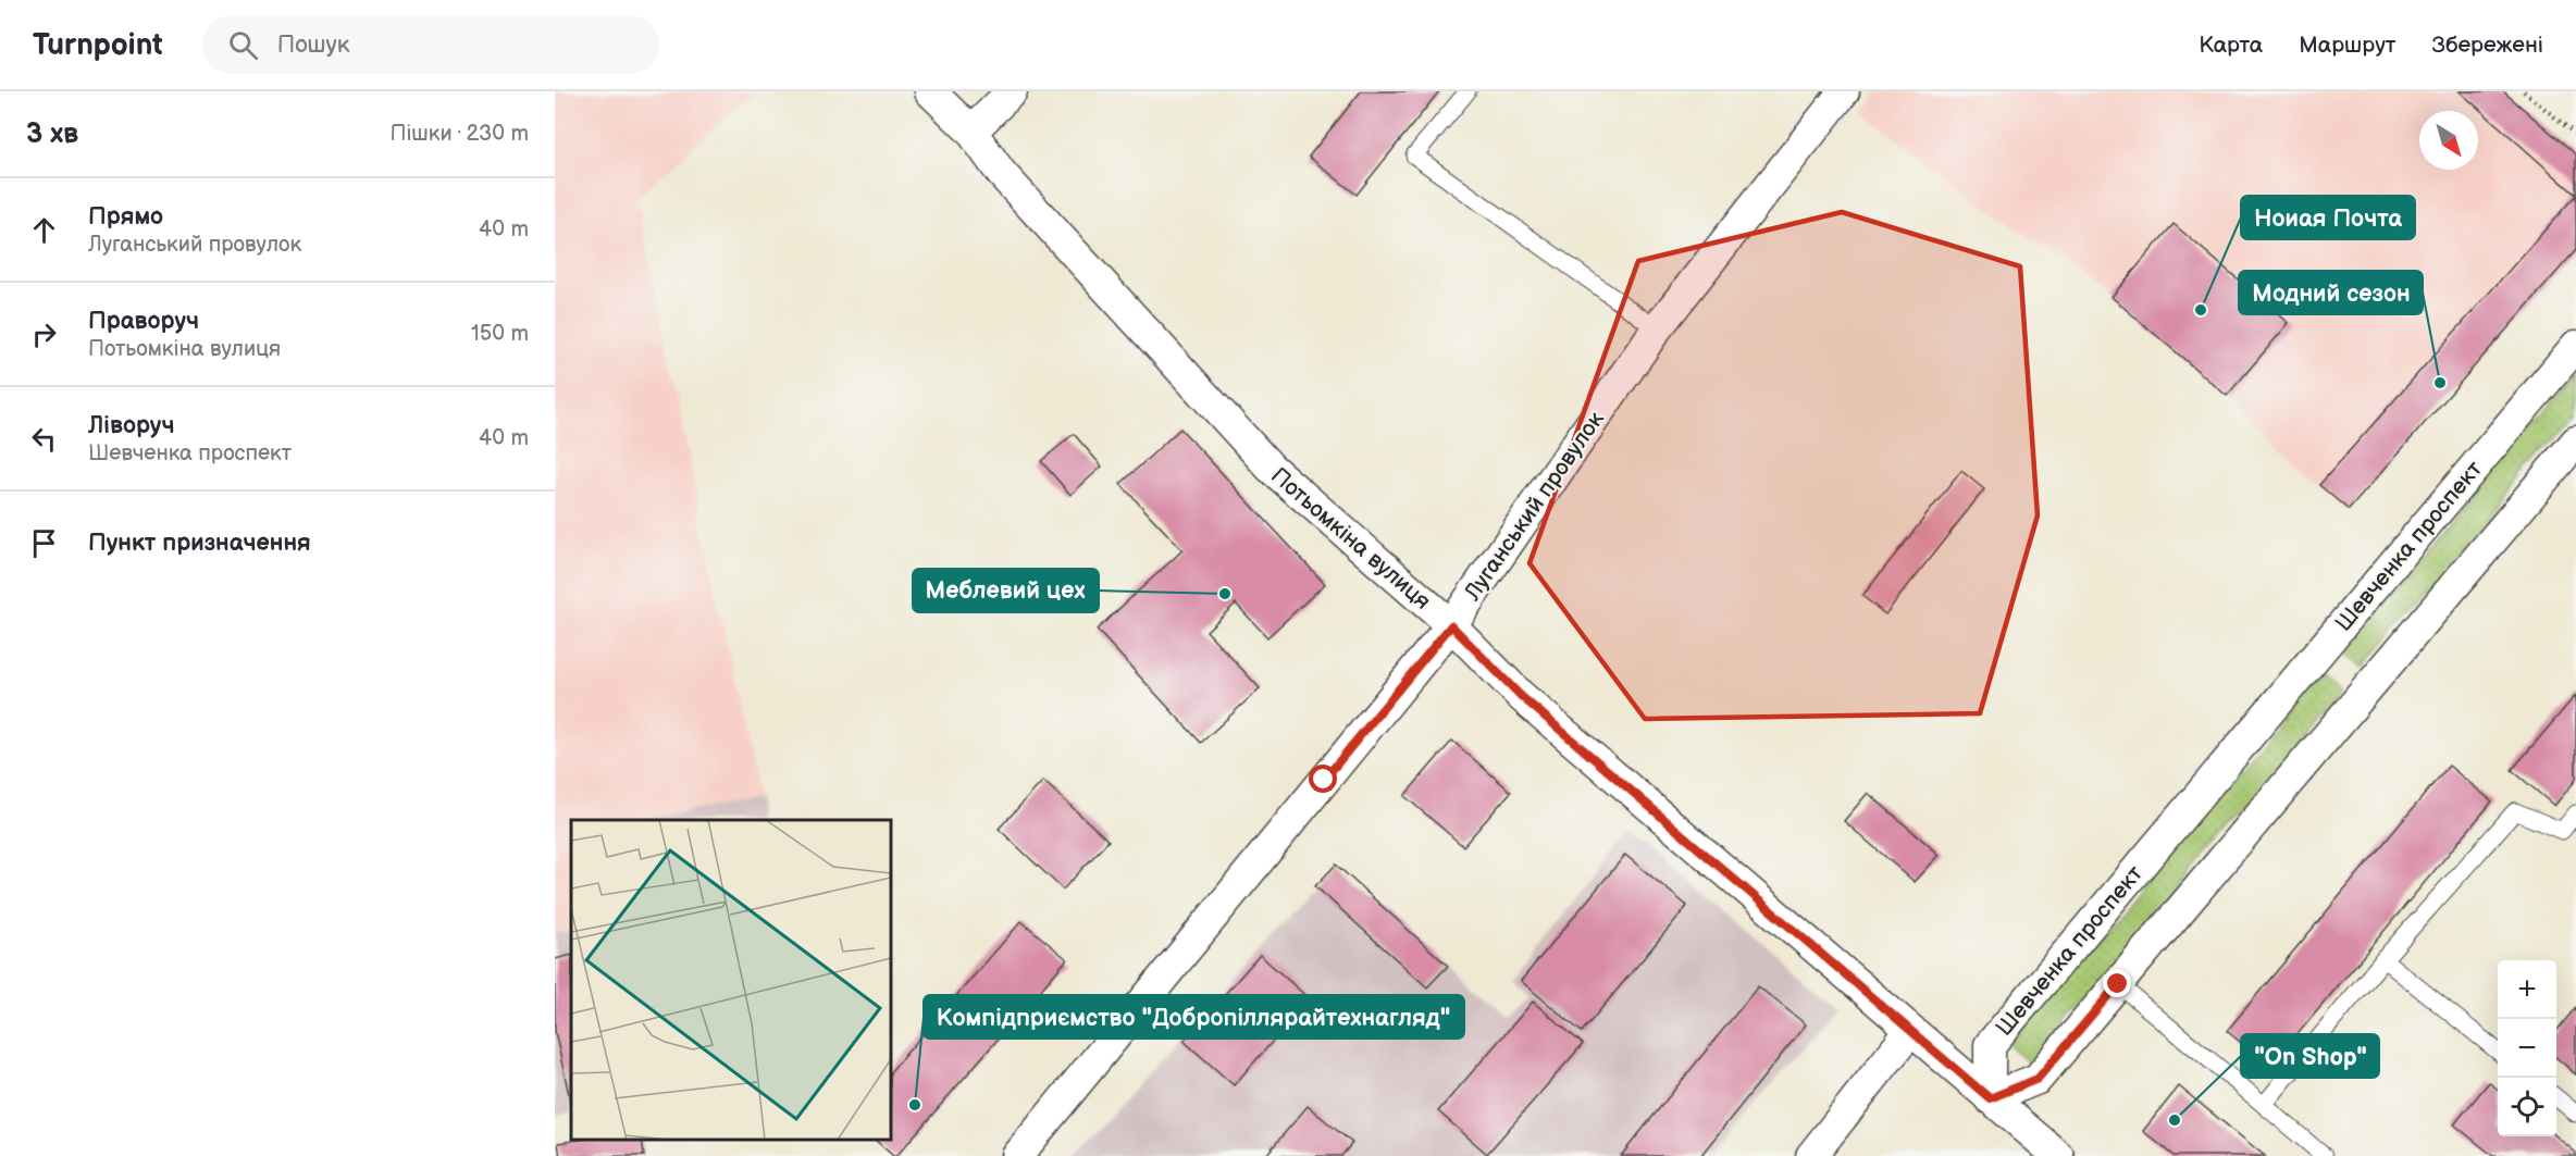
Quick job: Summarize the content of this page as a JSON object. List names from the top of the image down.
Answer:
{
  "streets": {
    "street": ["Луганський провулок", "Потьомкіна вулиця", "Шевченка проспект"]
  },
  "crossings": [
    ["Луганський провулок", "Потьомкіна вулиця"],
    ["Потьомкіна вулиця", "Шевченка проспект"]
  ],
  "places": [
    "Ноиая Почта",
    "Модний сезон",
    "Меблевий цех",
    "Компідприємство \"Добропіллярайтехнагляд\"",
    "\"On Shop\""
  ],
  "north": "bottom right",
  "page": {
    "header": "Turnpoint",
    "search": "Пошук",
    "nav": ["Карта", "Маршрут", "Збережені"],
    "heading": ["3 хв", "Пішки · 230 m"],
    "list": [
      ["Прямо", "Луганський провулок", "40 m"],
      ["Праворуч", "Потьомкіна вулиця", "150 m"],
      ["Ліворуч", "Шевченка проспект", "40 m"],
      "Пункт призначення"
    ],
    "map_buttons": ["+", "−"]
  }
}
